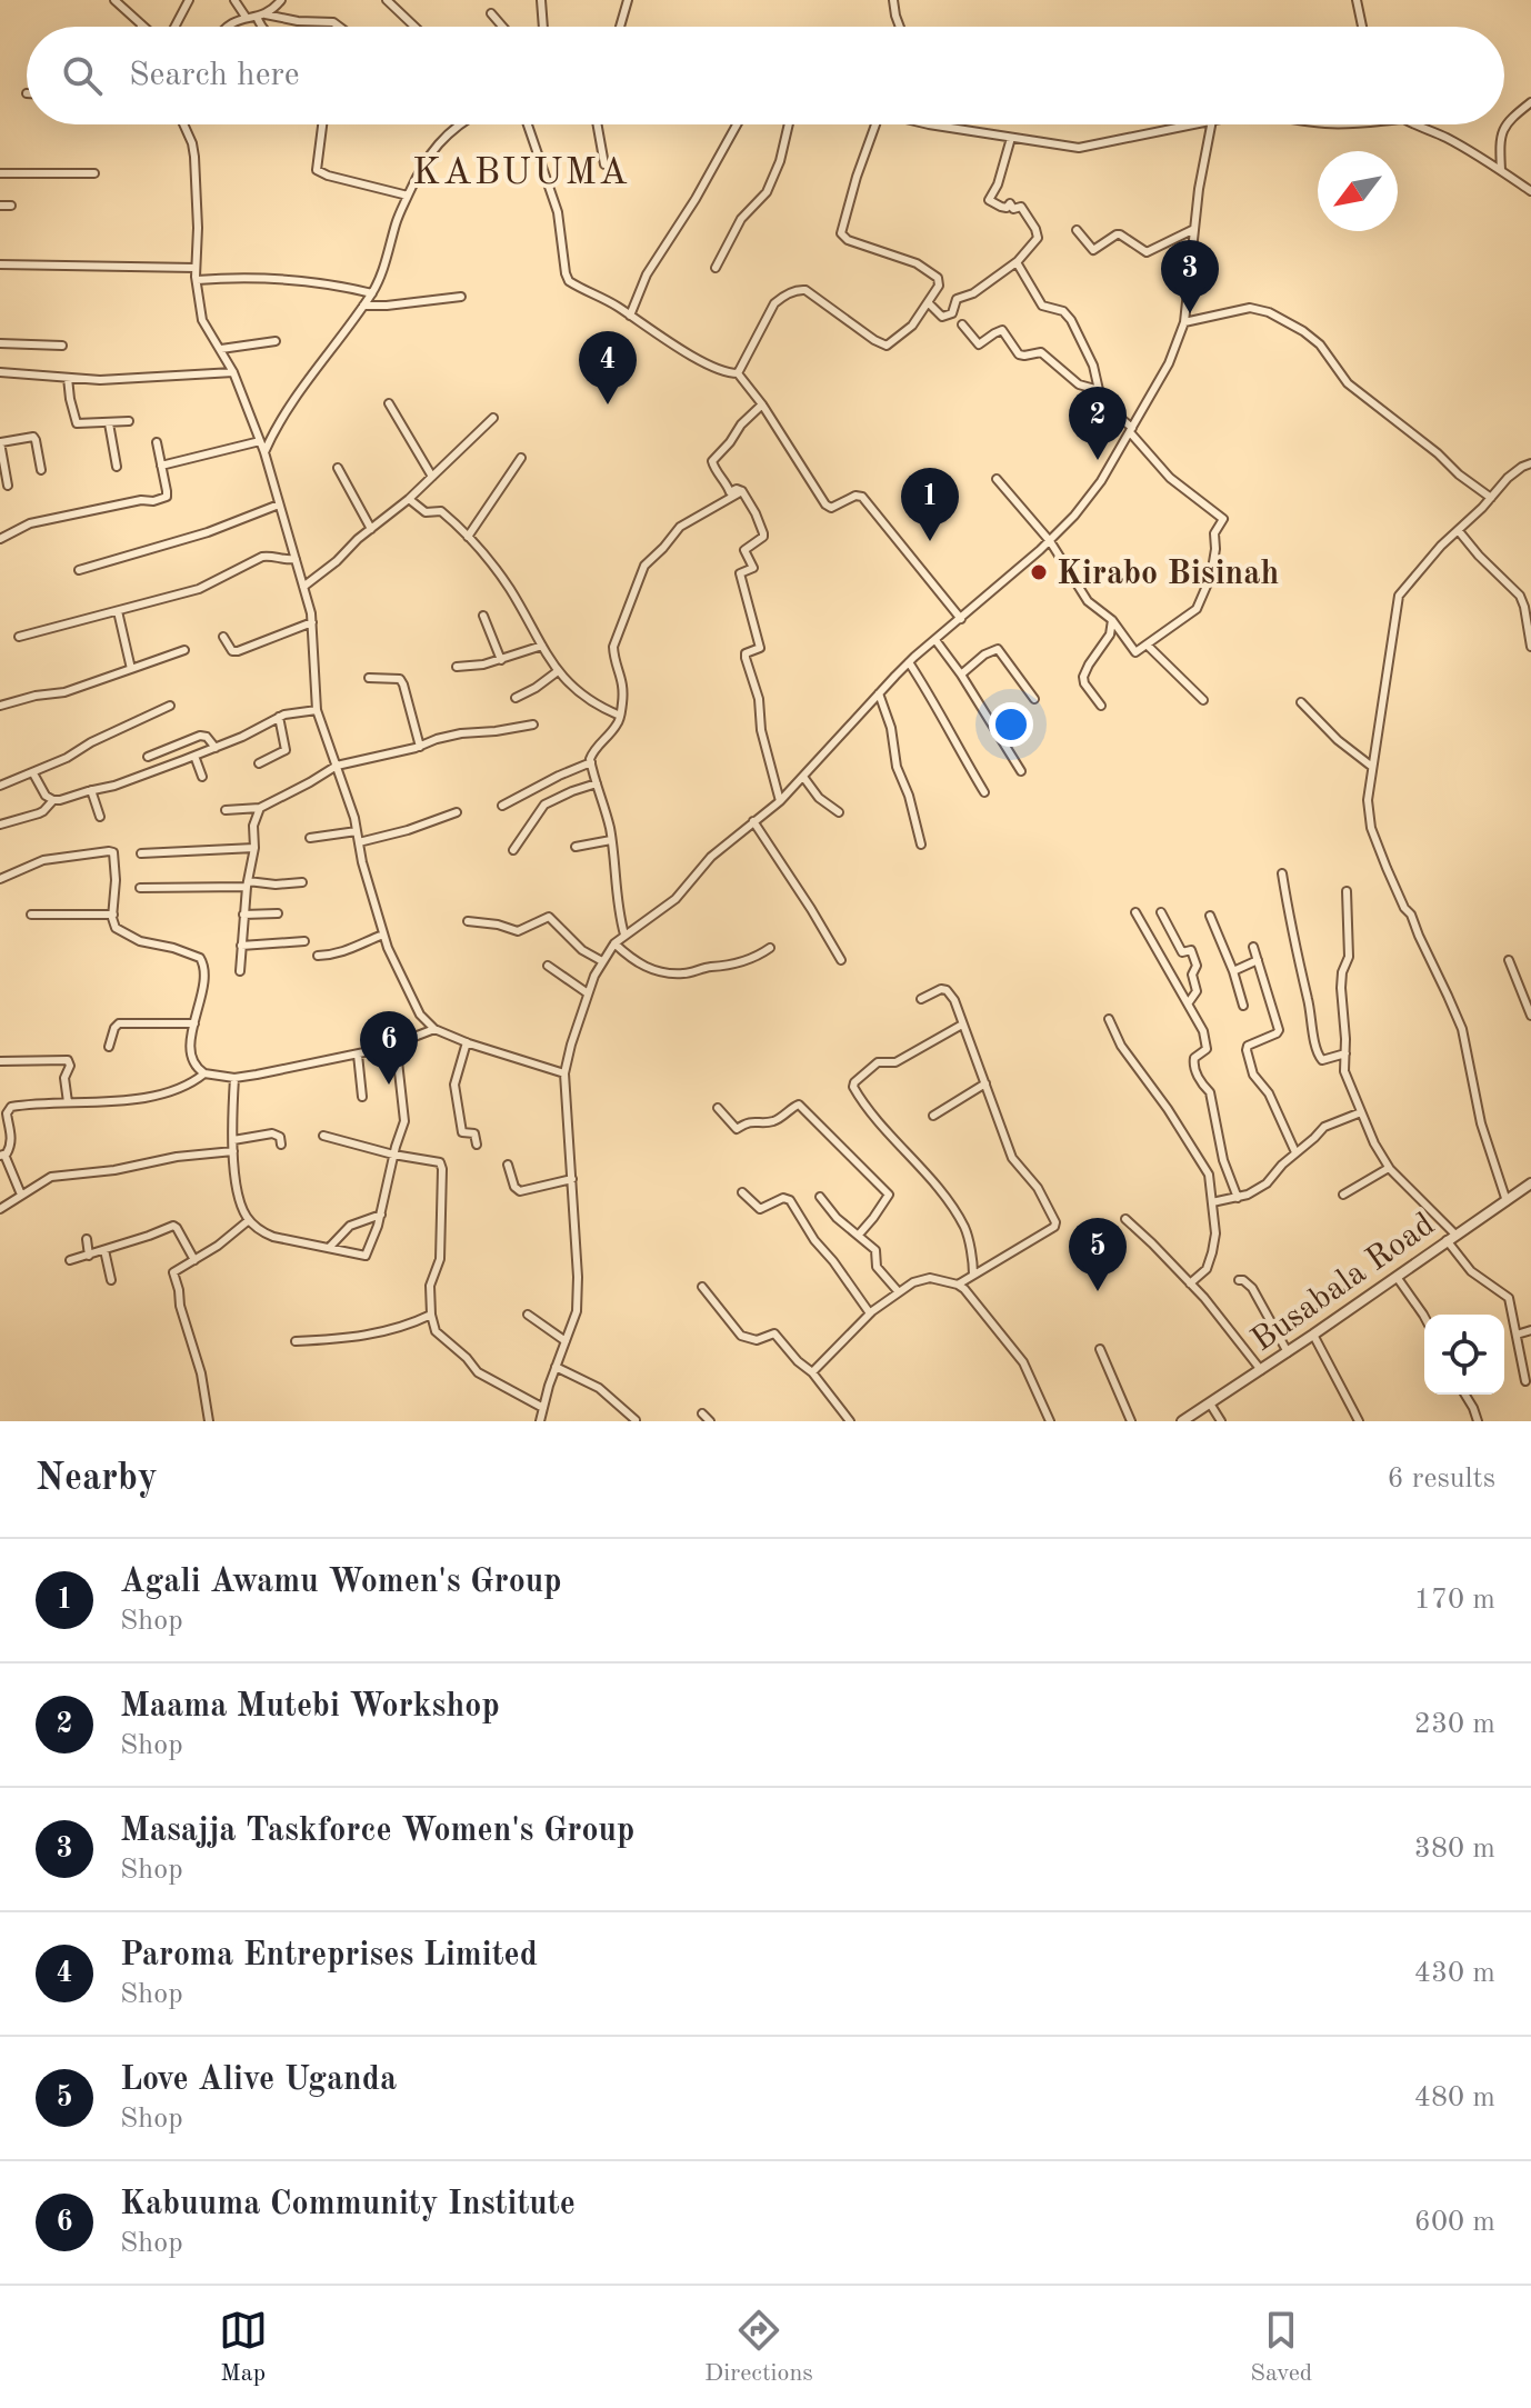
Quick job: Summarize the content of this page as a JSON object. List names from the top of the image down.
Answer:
{
  "streets": {
    "street": ["Busabala Road"]
  },
  "districts": ["KABUUMA"],
  "places": ["Kirabo Bisinah"],
  "north": "bottom left",
  "page": {
    "search": "Search here",
    "pins": [
      "3",
      "4",
      "2",
      "1",
      "6",
      "5"
    ],
    "heading": ["Nearby", "6 results"],
    "list": [
      {
        "mark": "1",
        "name": "Agali Awamu Women's Group",
        "note": "Shop",
        "value": "170 m"
      },
      {
        "mark": "2",
        "name": "Maama Mutebi Workshop",
        "note": "Shop",
        "value": "230 m"
      },
      {
        "mark": "3",
        "name": "Masajja Taskforce Women's Group",
        "note": "Shop",
        "value": "380 m"
      },
      {
        "mark": "4",
        "name": "Paroma Entreprises Limited",
        "note": "Shop",
        "value": "430 m"
      },
      {
        "mark": "5",
        "name": "Love Alive Uganda",
        "note": "Shop",
        "value": "480 m"
      },
      {
        "mark": "6",
        "name": "Kabuuma Community Institute",
        "note": "Shop",
        "value": "600 m"
      }
    ],
    "nav": ["Map", "Directions", "Saved"]
  }
}
